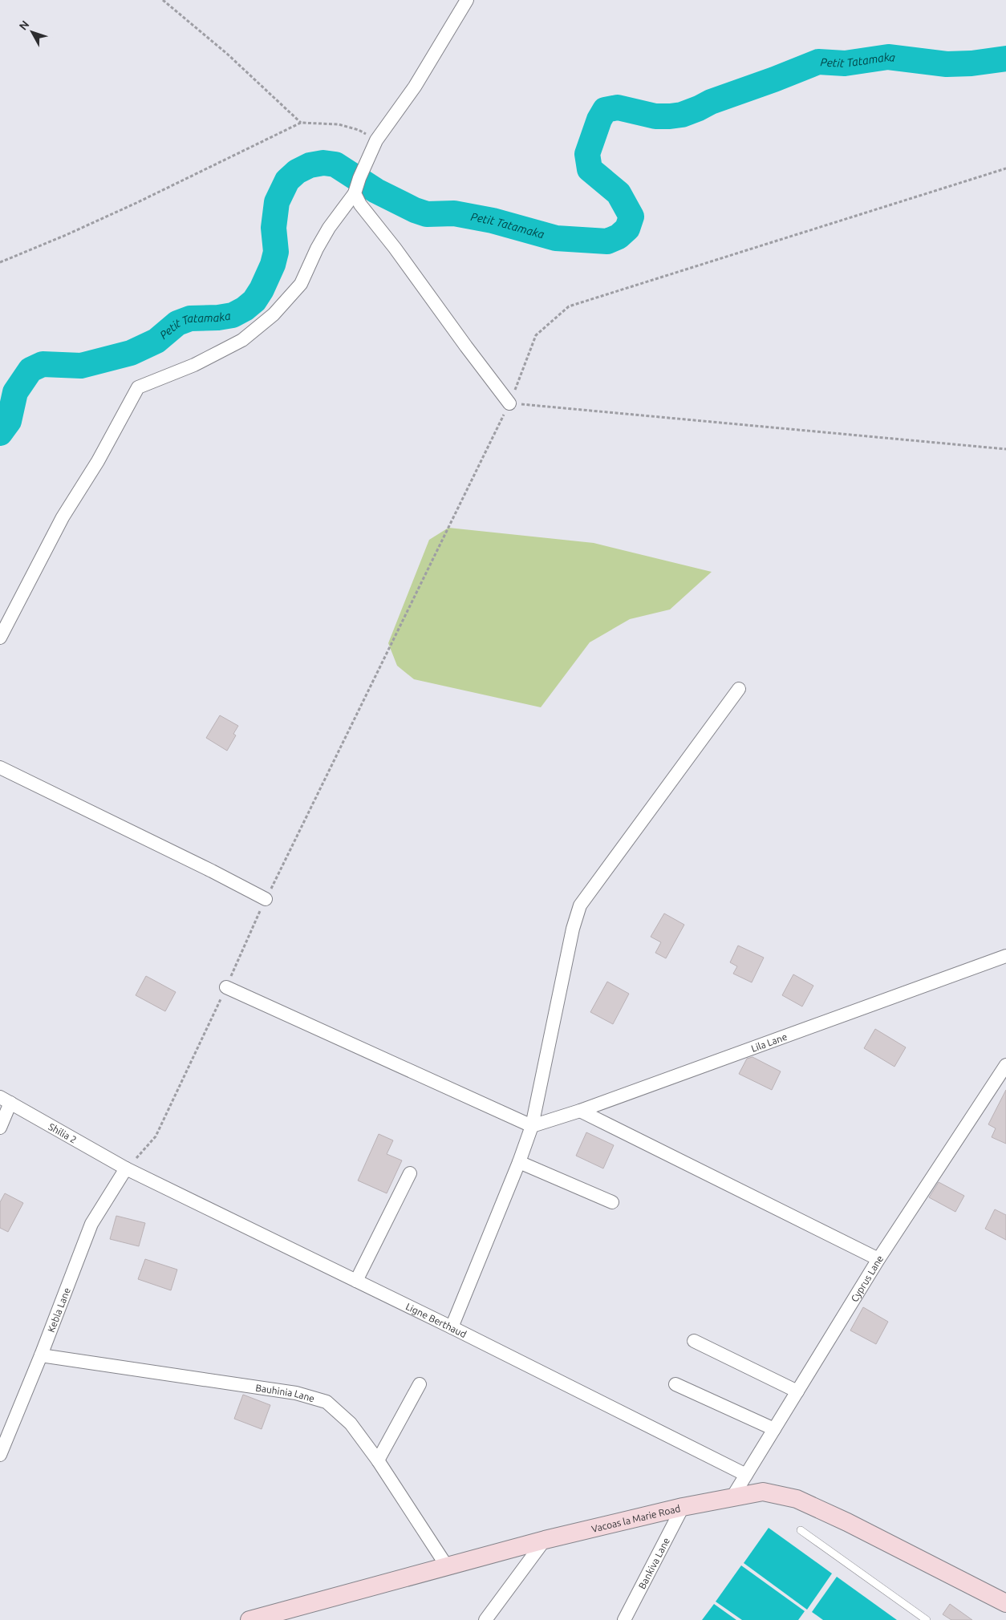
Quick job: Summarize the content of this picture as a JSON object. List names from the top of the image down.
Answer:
{
  "streets": {
    "main road": ["Vacoas la Marie Road"],
    "street": [
      "Lila Lane",
      "Shilia 2",
      "Cyprus Lane",
      "Kebla Lane",
      "Ligne Berthaud",
      "Bauhinia Lane",
      "Bankiva Lane"
    ]
  },
  "crossings": [
    ["Shilia 2", "Kebla Lane"],
    ["Shilia 2", "Ligne Berthaud"],
    ["Cyprus Lane", "Ligne Berthaud"],
    ["Cyprus Lane", "Vacoas la Marie Road"],
    ["Kebla Lane", "Ligne Berthaud"],
    ["Kebla Lane", "Bauhinia Lane"],
    ["Bauhinia Lane", "Vacoas la Marie Road"],
    ["Vacoas la Marie Road", "Bankiva Lane"]
  ],
  "water": ["Petit Tatamaka"],
  "north": "top left"
}
